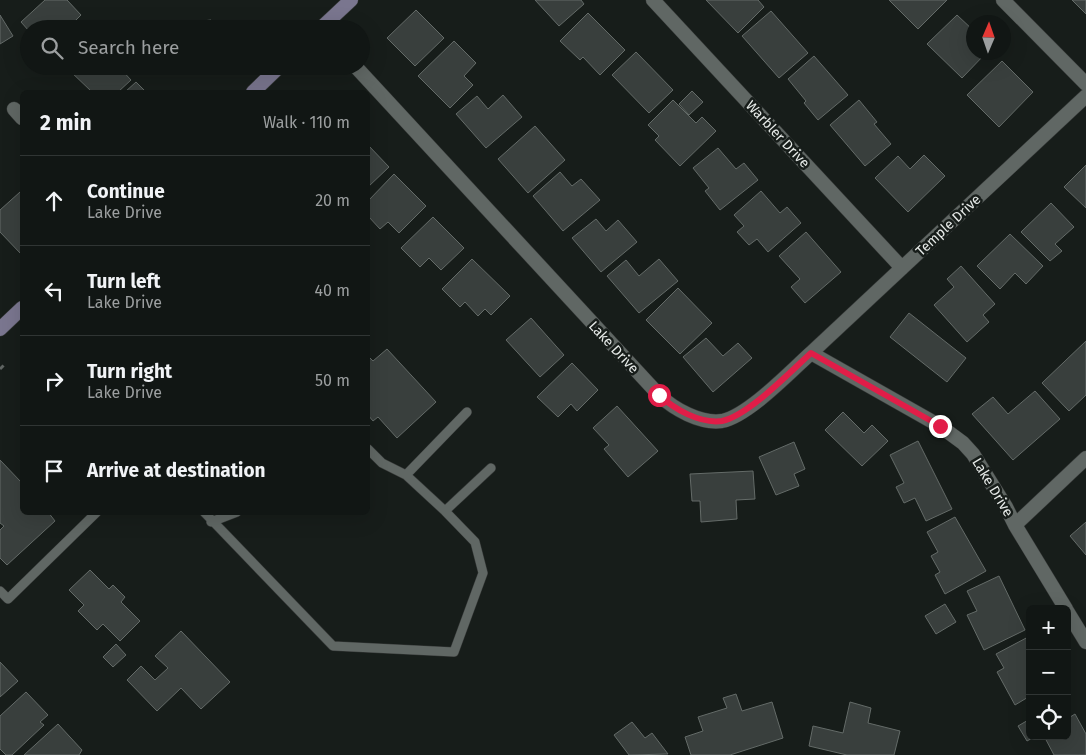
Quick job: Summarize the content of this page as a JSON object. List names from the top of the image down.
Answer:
{
  "streets": {
    "street": ["Warbler Drive", "Temple Drive", "Lake Drive"]
  },
  "crossings": [
    ["Warbler Drive", "Temple Drive"],
    ["Temple Drive", "Lake Drive"]
  ],
  "north": "top",
  "page": {
    "search": "Search here",
    "heading": ["2 min", "Walk · 110 m"],
    "list": [
      ["Continue", "Lake Drive", "20 m"],
      ["Turn left", "Lake Drive", "40 m"],
      ["Turn right", "Lake Drive", "50 m"],
      "Arrive at destination"
    ],
    "map_buttons": ["+", "−"]
  }
}
